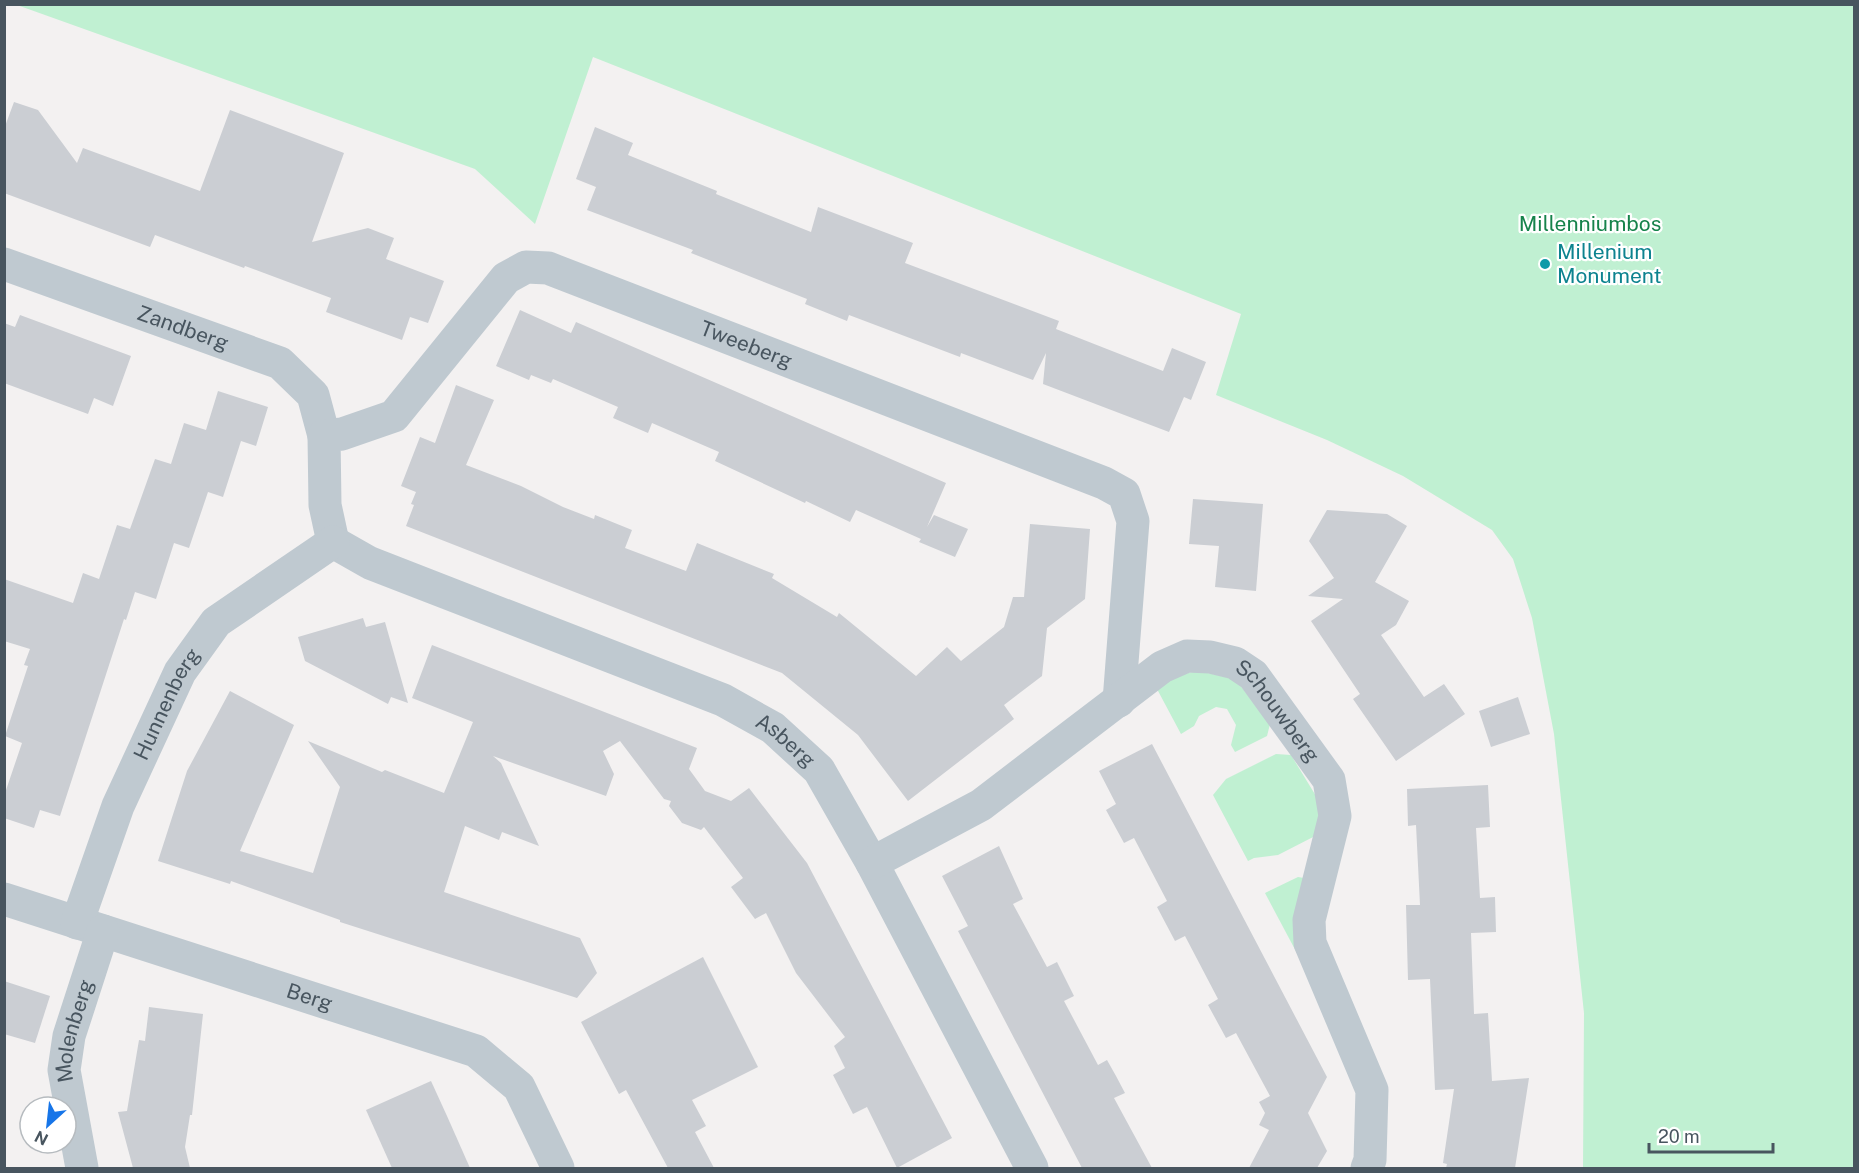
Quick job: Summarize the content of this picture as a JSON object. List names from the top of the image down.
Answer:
{
  "streets": {
    "street": [
      "Zandberg",
      "Tweeberg",
      "Hunnenberg",
      "Schouwberg",
      "Asberg",
      "Berg",
      "Molenberg"
    ]
  },
  "crossings": [
    ["Zandberg", "Tweeberg"],
    ["Tweeberg", "Schouwberg"],
    ["Hunnenberg", "Asberg"],
    ["Hunnenberg", "Berg"],
    ["Hunnenberg", "Molenberg"],
    ["Schouwberg", "Asberg"],
    ["Berg", "Molenberg"]
  ],
  "parks": ["Millenniumbos"],
  "places": ["Millenium Monument"],
  "scale_bar": "20 m",
  "north": "bottom left"
}
